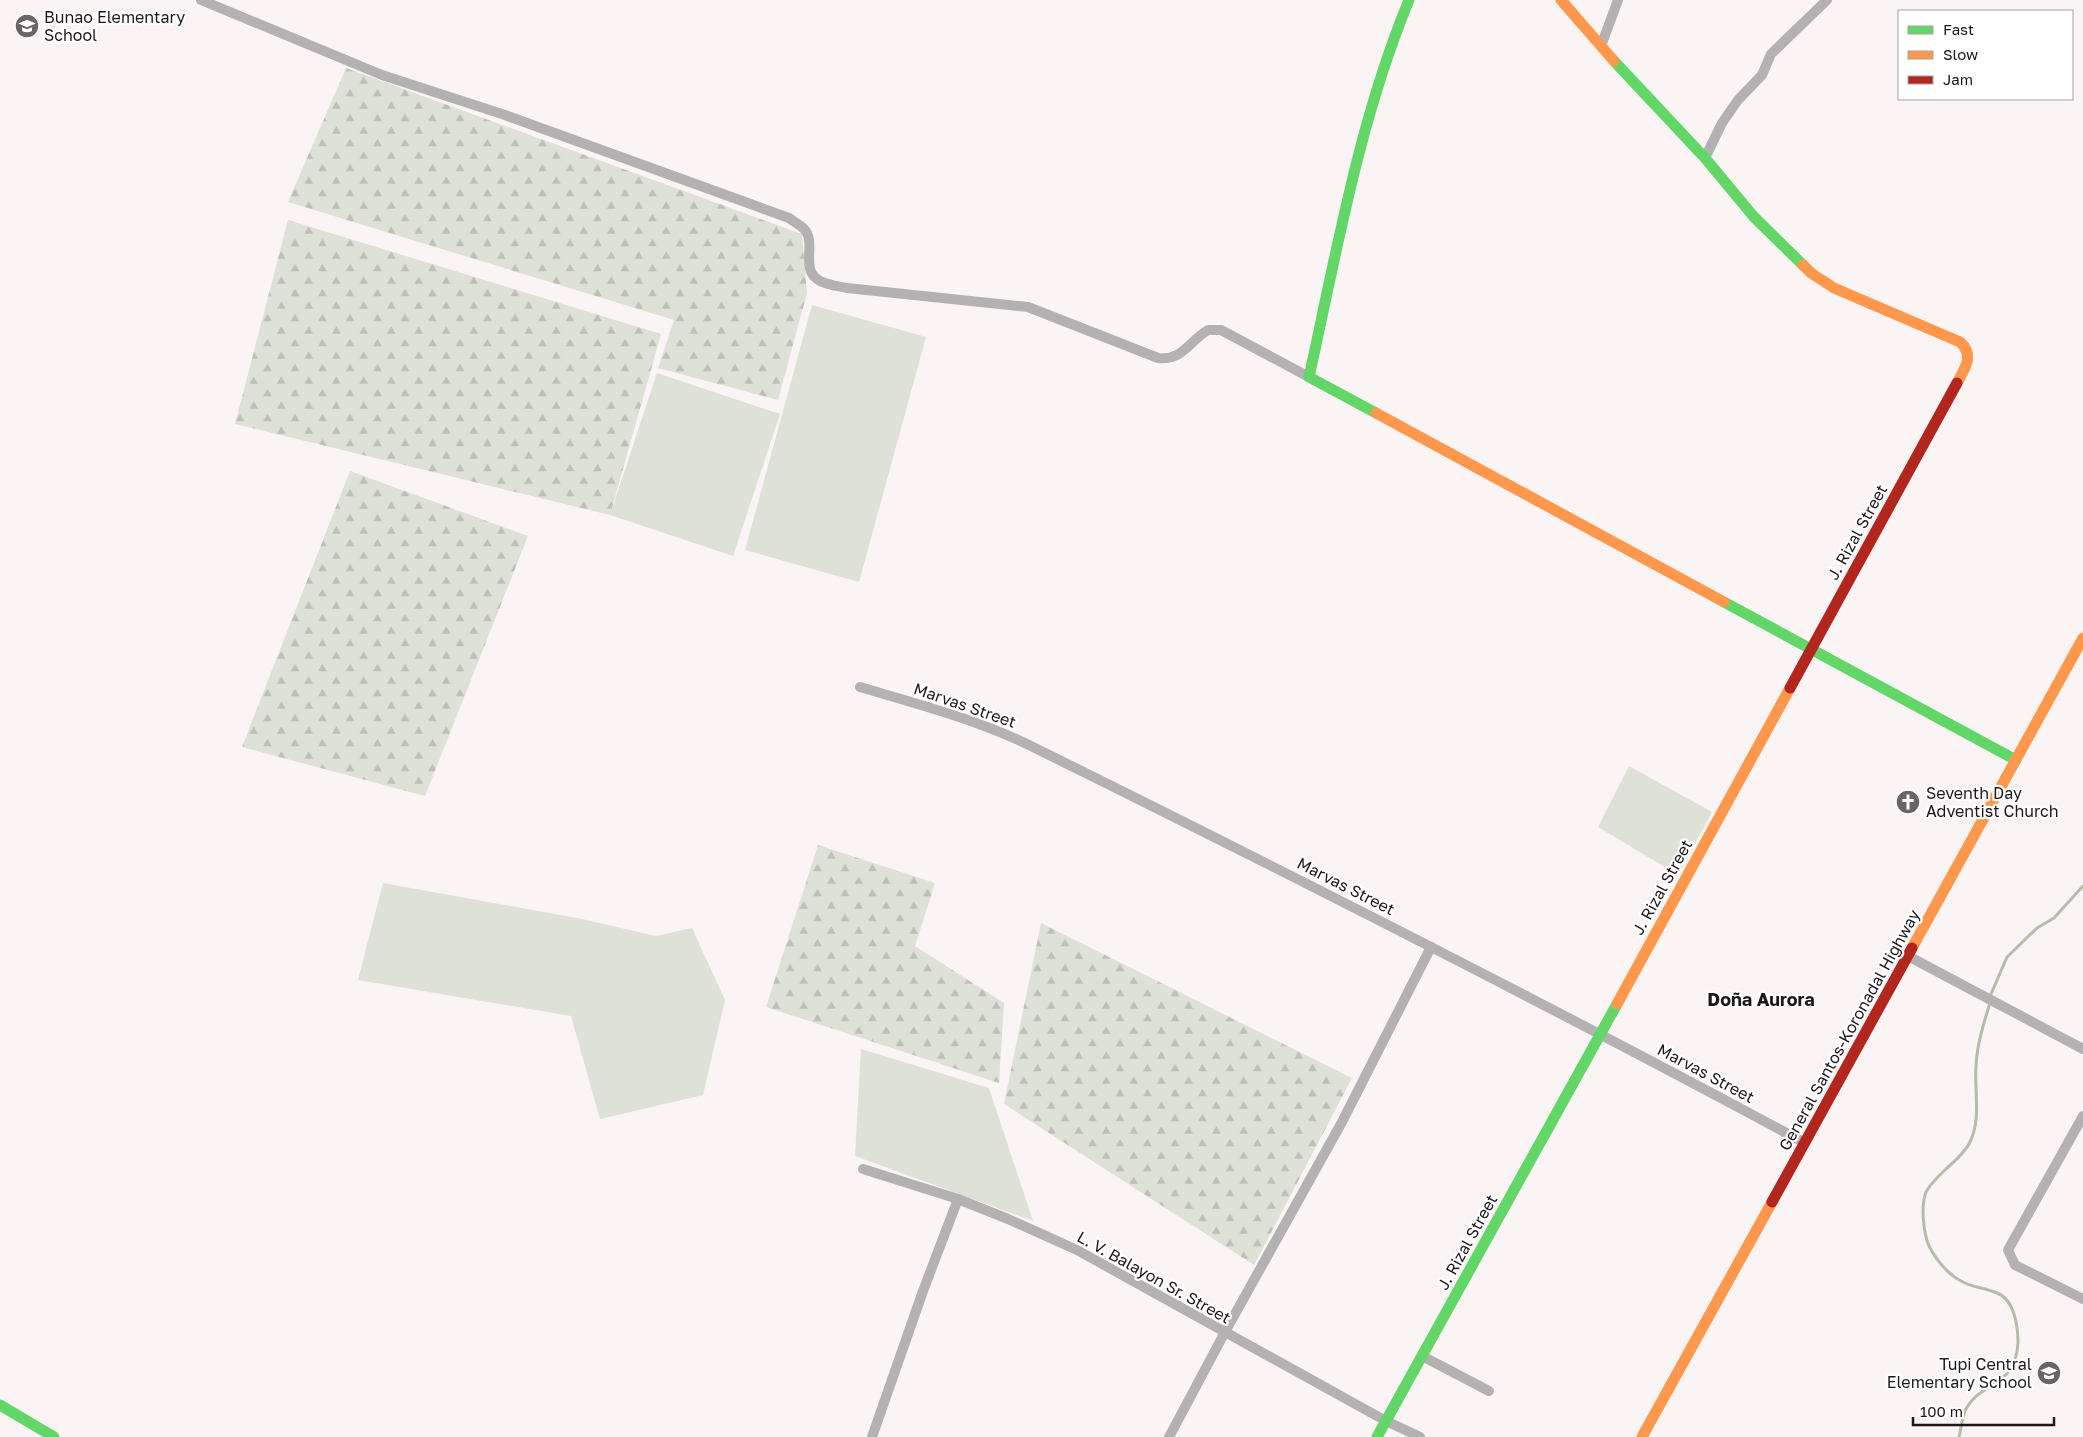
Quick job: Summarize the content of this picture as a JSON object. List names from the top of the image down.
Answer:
{
  "streets": {
    "main road": ["J. Rizal Street", "General Santos-Koronadal Highway"],
    "street": ["Marvas Street", "L. V. Balayon Sr. Street"]
  },
  "crossings": [
    ["J. Rizal Street", "Marvas Street"],
    ["J. Rizal Street", "L. V. Balayon Sr. Street"],
    ["Marvas Street", "General Santos-Koronadal Highway"]
  ],
  "districts": ["Doña Aurora"],
  "places": {
    "school or university": ["Bunao Elementary School", "Tupi Central Elementary School"],
    "church": ["Seventh Day Adventist Church"]
  },
  "legend": ["Fast", "Slow", "Jam"],
  "scale_bar": "100 m"
}
